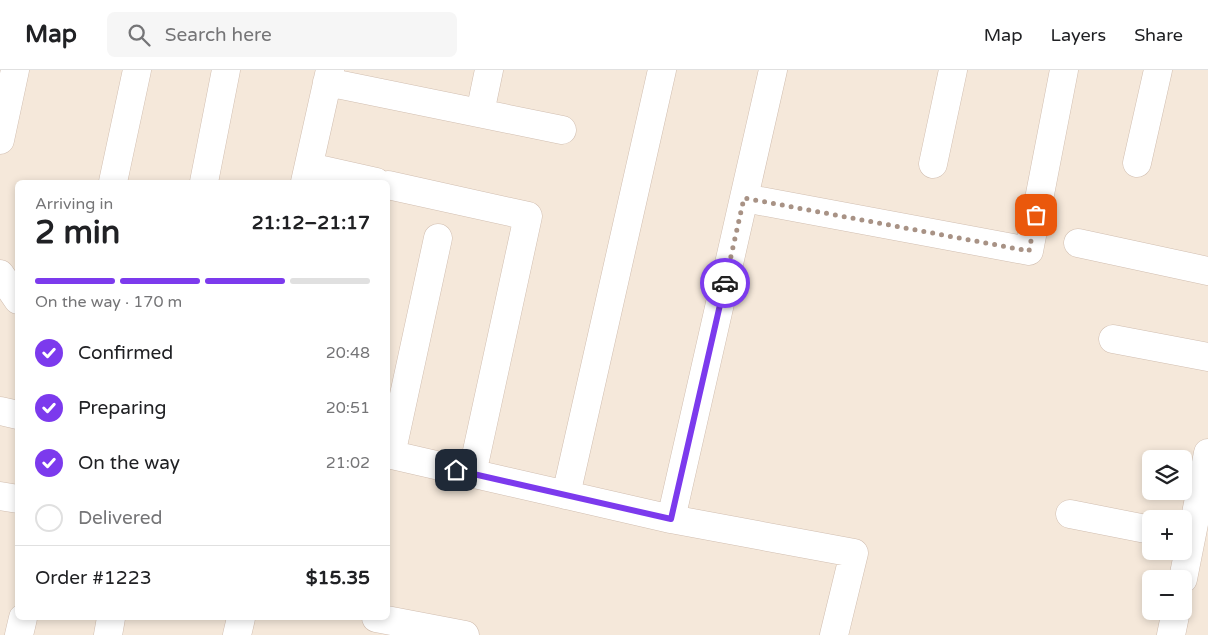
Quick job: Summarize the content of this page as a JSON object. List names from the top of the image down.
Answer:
{
  "page": {
    "header": "Map",
    "search": "Search here",
    "nav": ["Map", "Layers", "Share"],
    "heading": ["2 min", "Arriving in", "21:12–21:17"],
    "panel": ["Order #1223", "$15.35"],
    "bar": "On the way · 170 m",
    "list": [
      ["Confirmed", "20:48"],
      ["Preparing", "20:51"],
      ["On the way", "21:02"],
      "Delivered"
    ],
    "map_buttons": ["+", "−"]
  }
}
